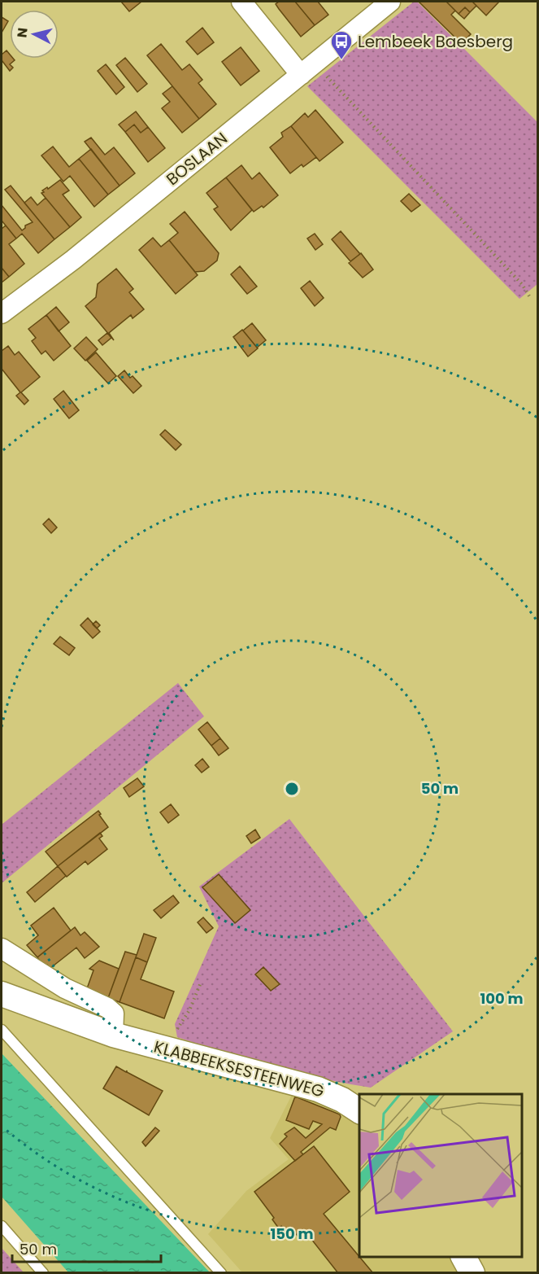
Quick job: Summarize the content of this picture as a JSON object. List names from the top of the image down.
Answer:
{
  "streets": {
    "street": ["BOSLAAN", "KLABBEEKSESTEENWEG"]
  },
  "places": {
    "bus stop": ["Lembeek Baesberg"]
  },
  "scale_bar": "50 m",
  "north": "left",
  "rings": ["50 m", "100 m", "150 m"]
}
